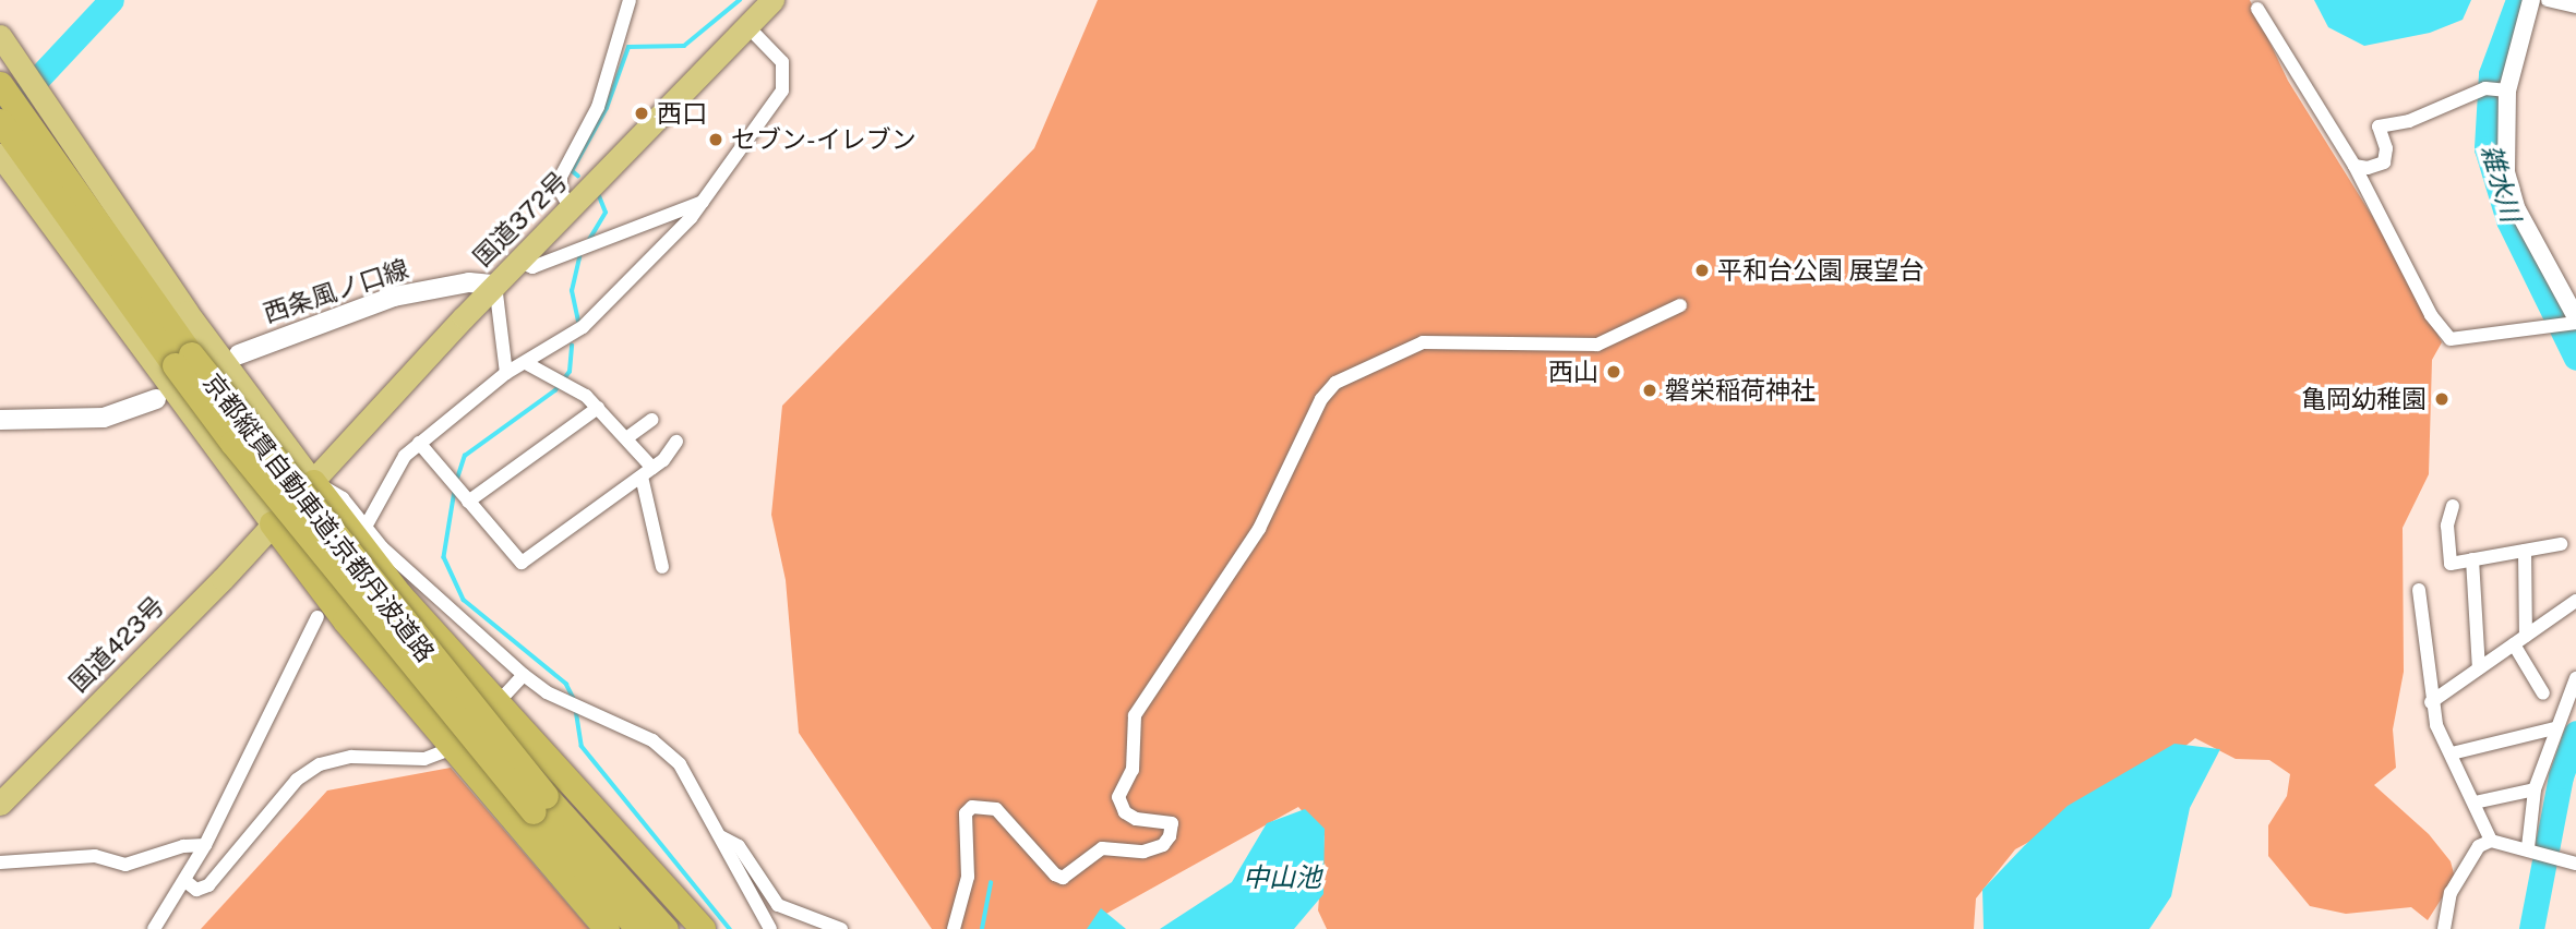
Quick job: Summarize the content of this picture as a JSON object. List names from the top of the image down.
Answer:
{
  "streets": {
    "highway": ["国道372号", "京都縦貫自動車道;京都丹波道路", "国道423号"],
    "main road": ["西条風ノ口線"]
  },
  "crossings": [
    ["国道372号", "西条風ノ口線"],
    ["国道372号", "国道423号"]
  ],
  "water": ["雑水川", "中山池"],
  "places": [
    "西口",
    "セブン-イレブン",
    "平和台公園 展望台",
    "西山",
    "磐栄稲荷神社",
    "亀岡幼稚園"
  ]
}
